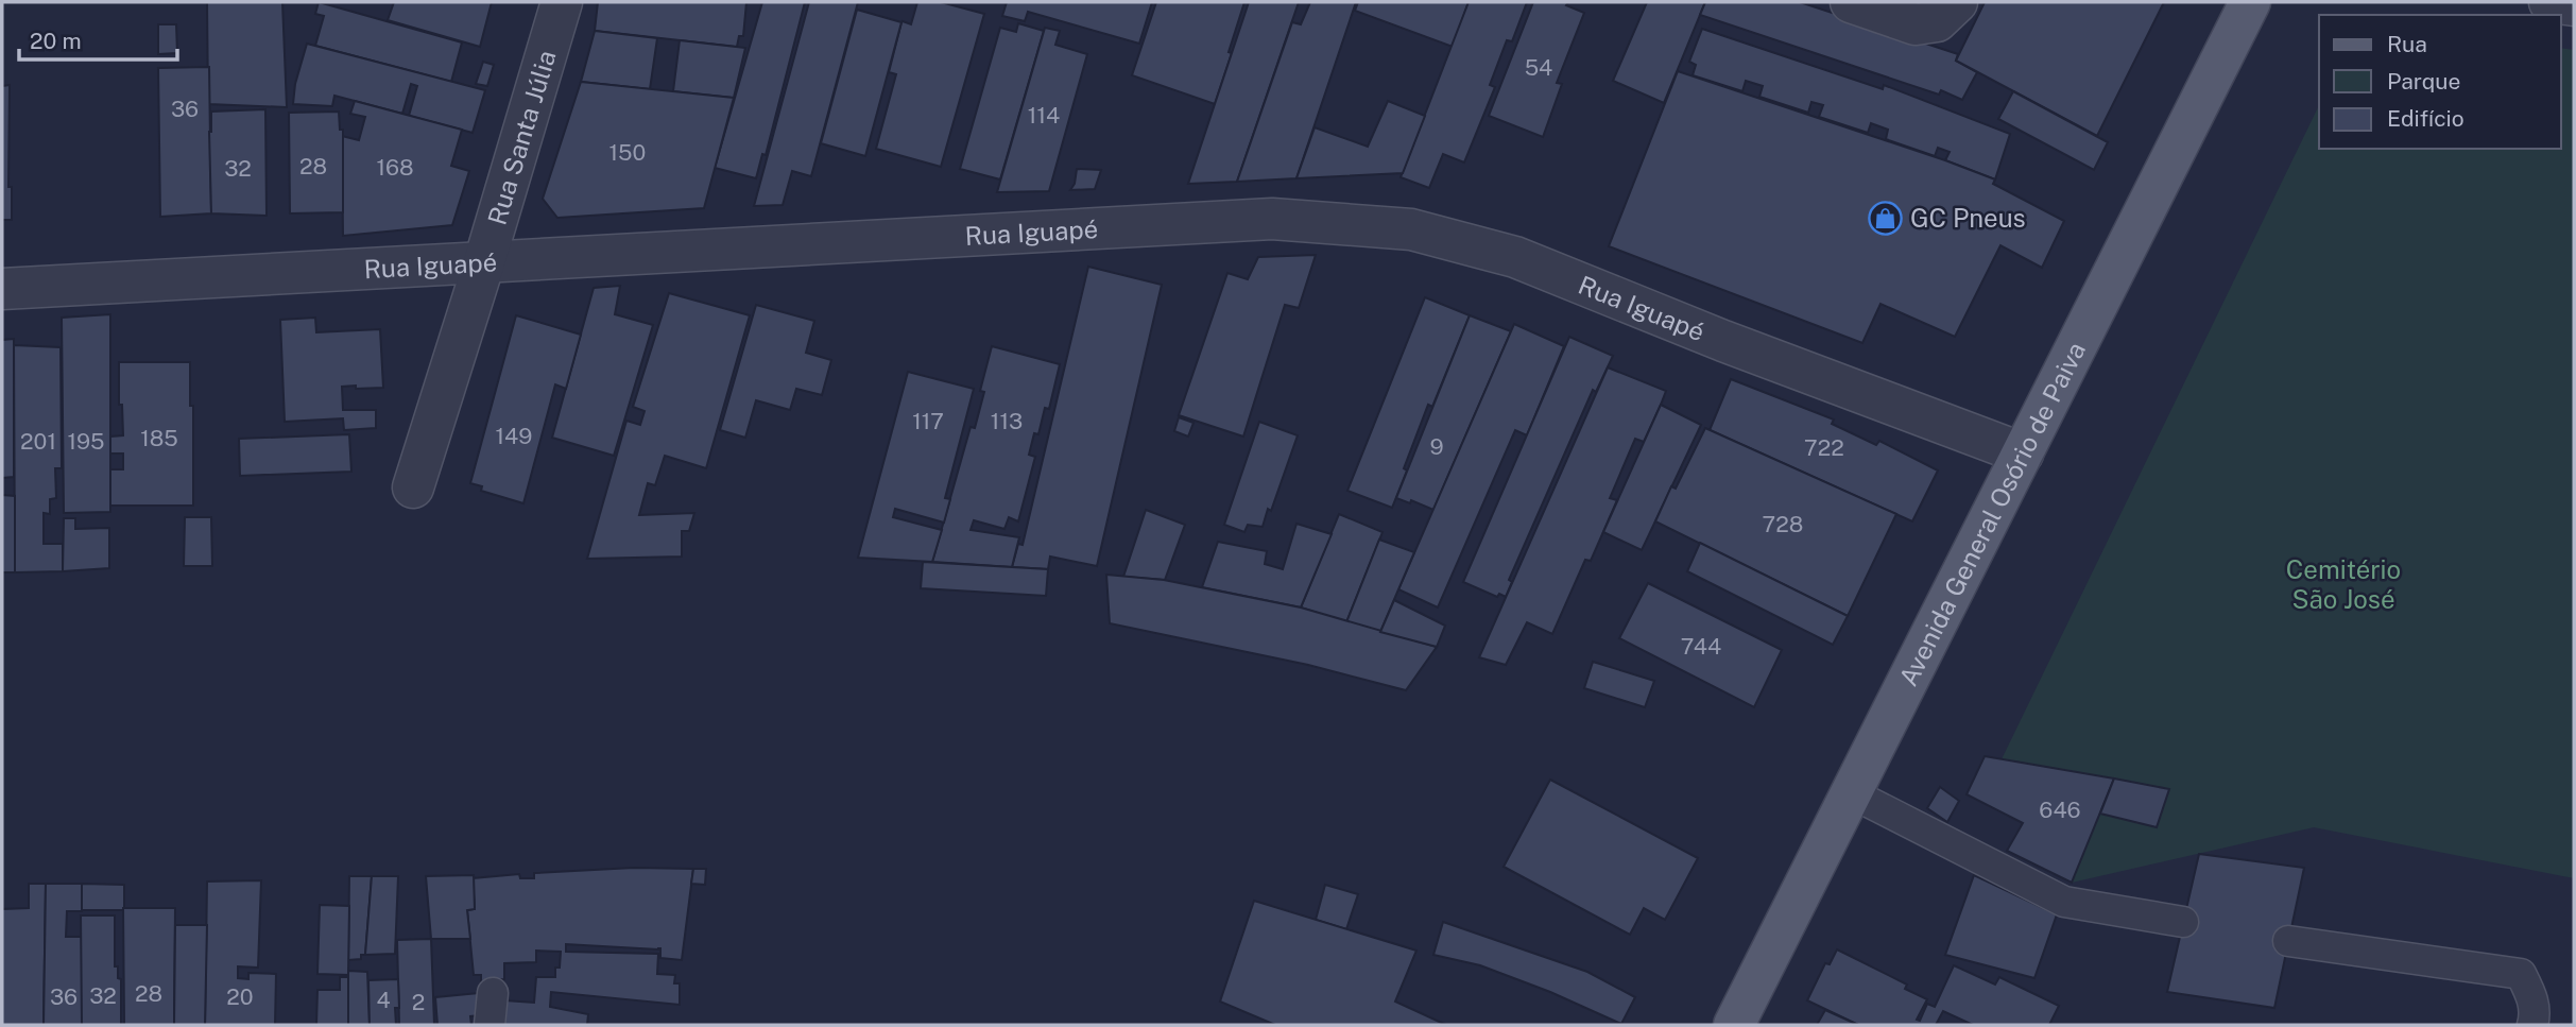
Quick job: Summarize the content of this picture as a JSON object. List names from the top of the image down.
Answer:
{
  "streets": {
    "main road": ["Avenida General Osório de Paiva"],
    "street": ["Rua Santa Júlia", "Rua Iguapé"]
  },
  "crossings": [
    ["Rua Santa Júlia", "Rua Iguapé"],
    ["Rua Iguapé", "Avenida General Osório de Paiva"]
  ],
  "parks": ["Cemitério São José"],
  "places": {
    "shop": ["GC Pneus"]
  },
  "house_numbers": [
    "54",
    "36",
    "114",
    "150",
    "28",
    "168",
    "32",
    "117",
    "113",
    "149",
    "185",
    "201",
    "195",
    "9",
    "722",
    "728",
    "744",
    "646",
    "28",
    "32",
    "36",
    "20",
    "4",
    "2"
  ],
  "legend": ["Rua", "Parque", "Edifício"],
  "scale_bar": "20 m"
}
